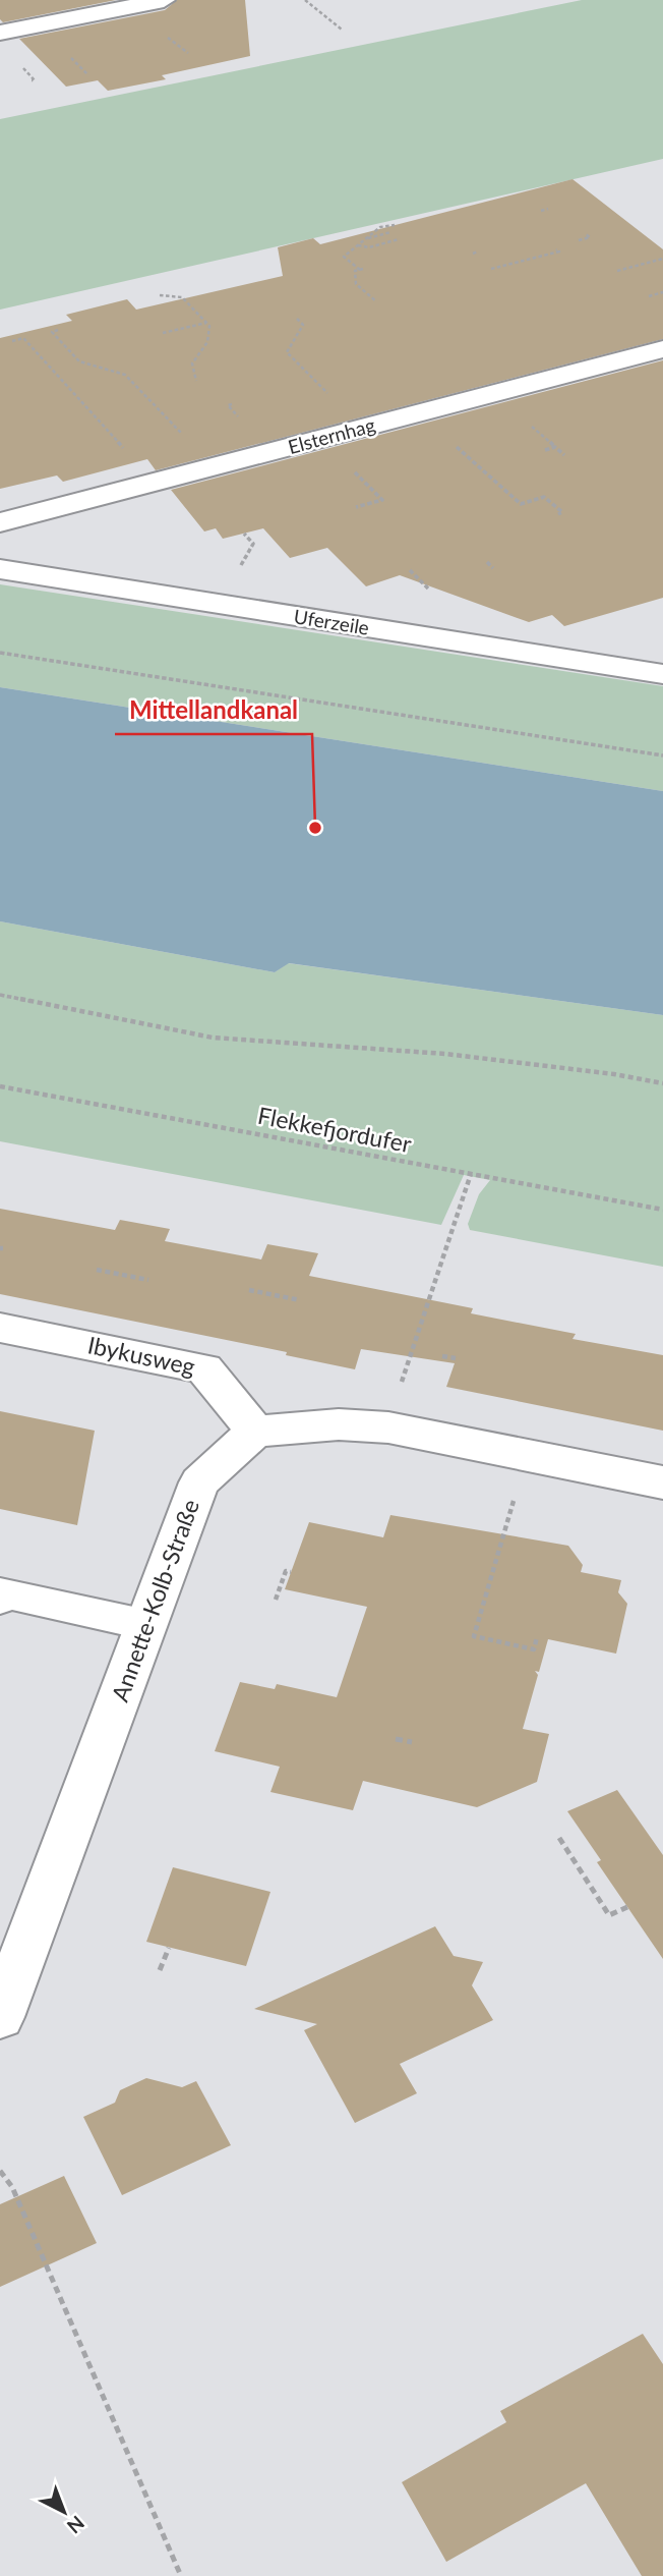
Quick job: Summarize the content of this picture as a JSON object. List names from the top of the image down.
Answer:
{
  "streets": {
    "street": [
      "Elsternhag",
      "Uferzeile",
      "Ibykusweg",
      "Annette-Kolb-Straße"
    ],
    "path": ["Flekkefjordufer"]
  },
  "crossings": [
    ["Ibykusweg", "Annette-Kolb-Straße"]
  ],
  "places": ["Mittellandkanal"],
  "north": "bottom right"
}
